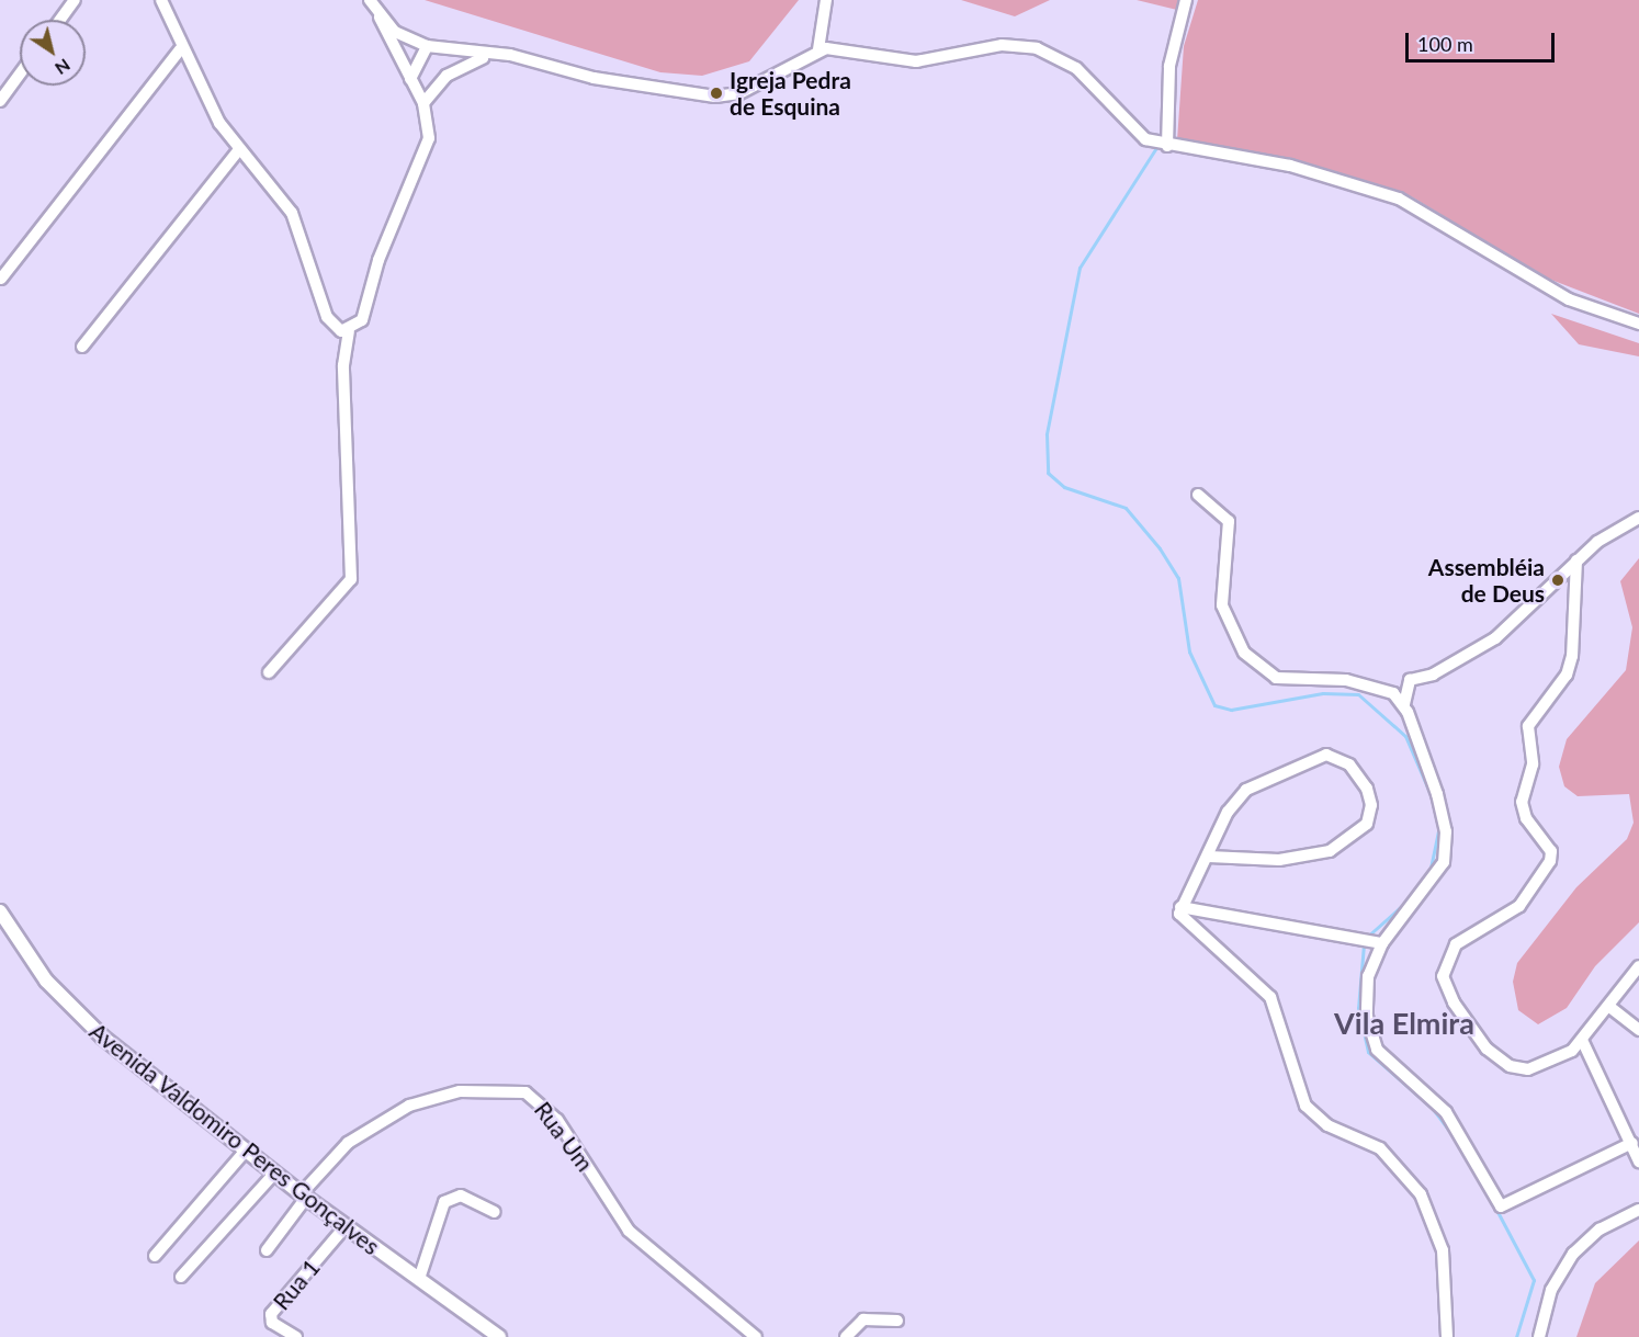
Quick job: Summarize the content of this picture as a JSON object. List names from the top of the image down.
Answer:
{
  "streets": {
    "street": ["Rua Um", "Avenida Valdomiro Peres Gonçalves", "Rua 1"]
  },
  "crossings": [
    ["Rua Um", "Avenida Valdomiro Peres Gonçalves"],
    ["Avenida Valdomiro Peres Gonçalves", "Rua 1"]
  ],
  "districts": ["Vila Elmira"],
  "places": ["Igreja Pedra de Esquina", "Assembléia de Deus"],
  "scale_bar": "100 m",
  "north": "bottom right"
}
